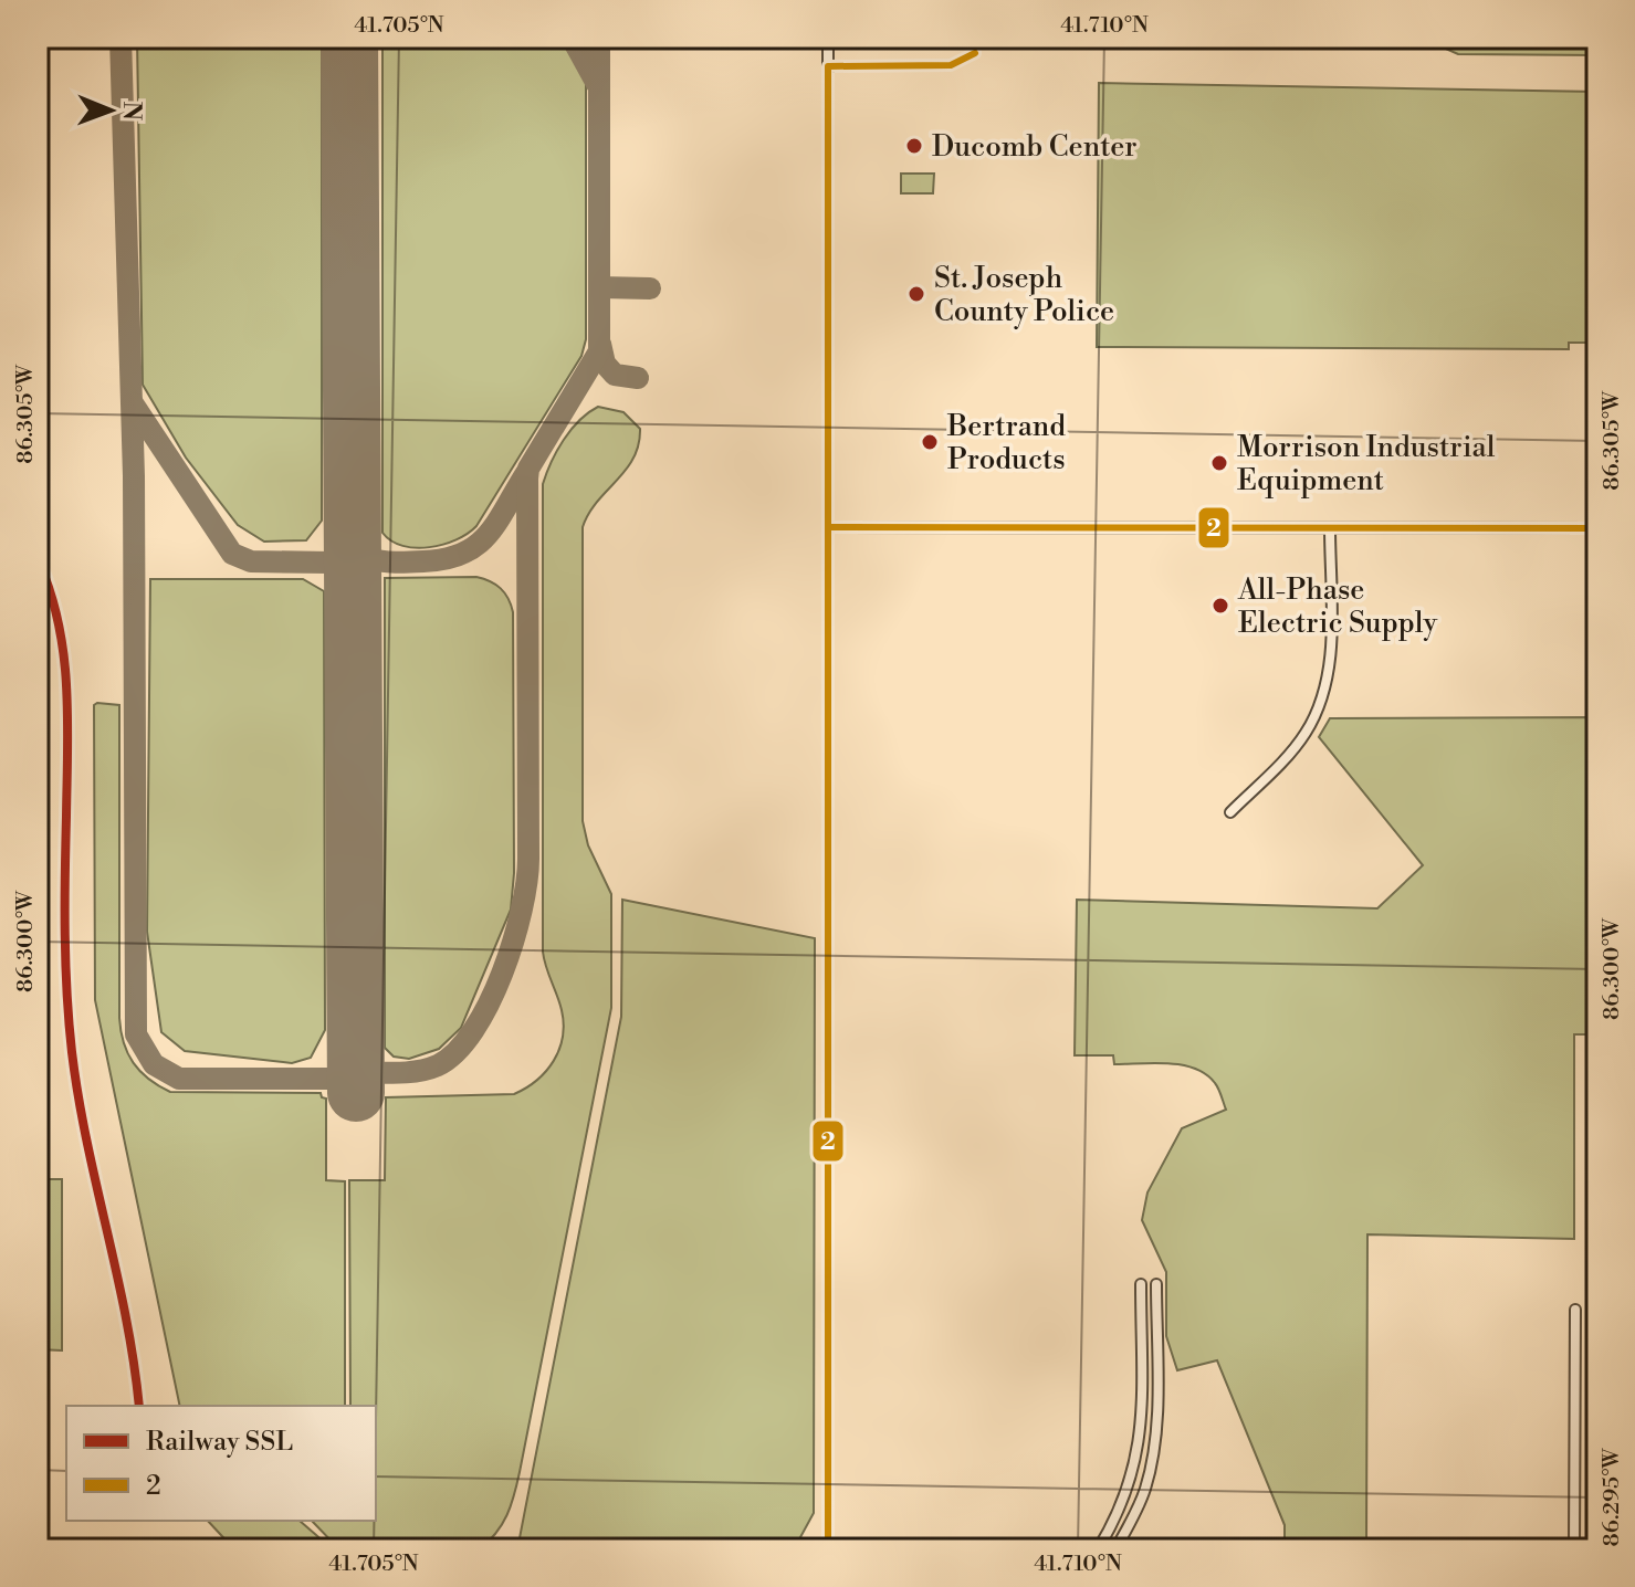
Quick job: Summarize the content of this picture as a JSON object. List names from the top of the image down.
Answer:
{
  "places": [
    "Ducomb Center",
    "St. Joseph County Police",
    "Bertrand Products",
    "Morrison Industrial Equipment",
    "All-Phase Electric Supply"
  ],
  "lines": ["transit line 2", "rail line SSL"],
  "legend": ["Railway SSL", "2"],
  "north": "right",
  "coordinates": [
    "41.705°N",
    "41.710°N",
    "86.305°W",
    "86.300°W",
    "86.295°W"
  ]
}
